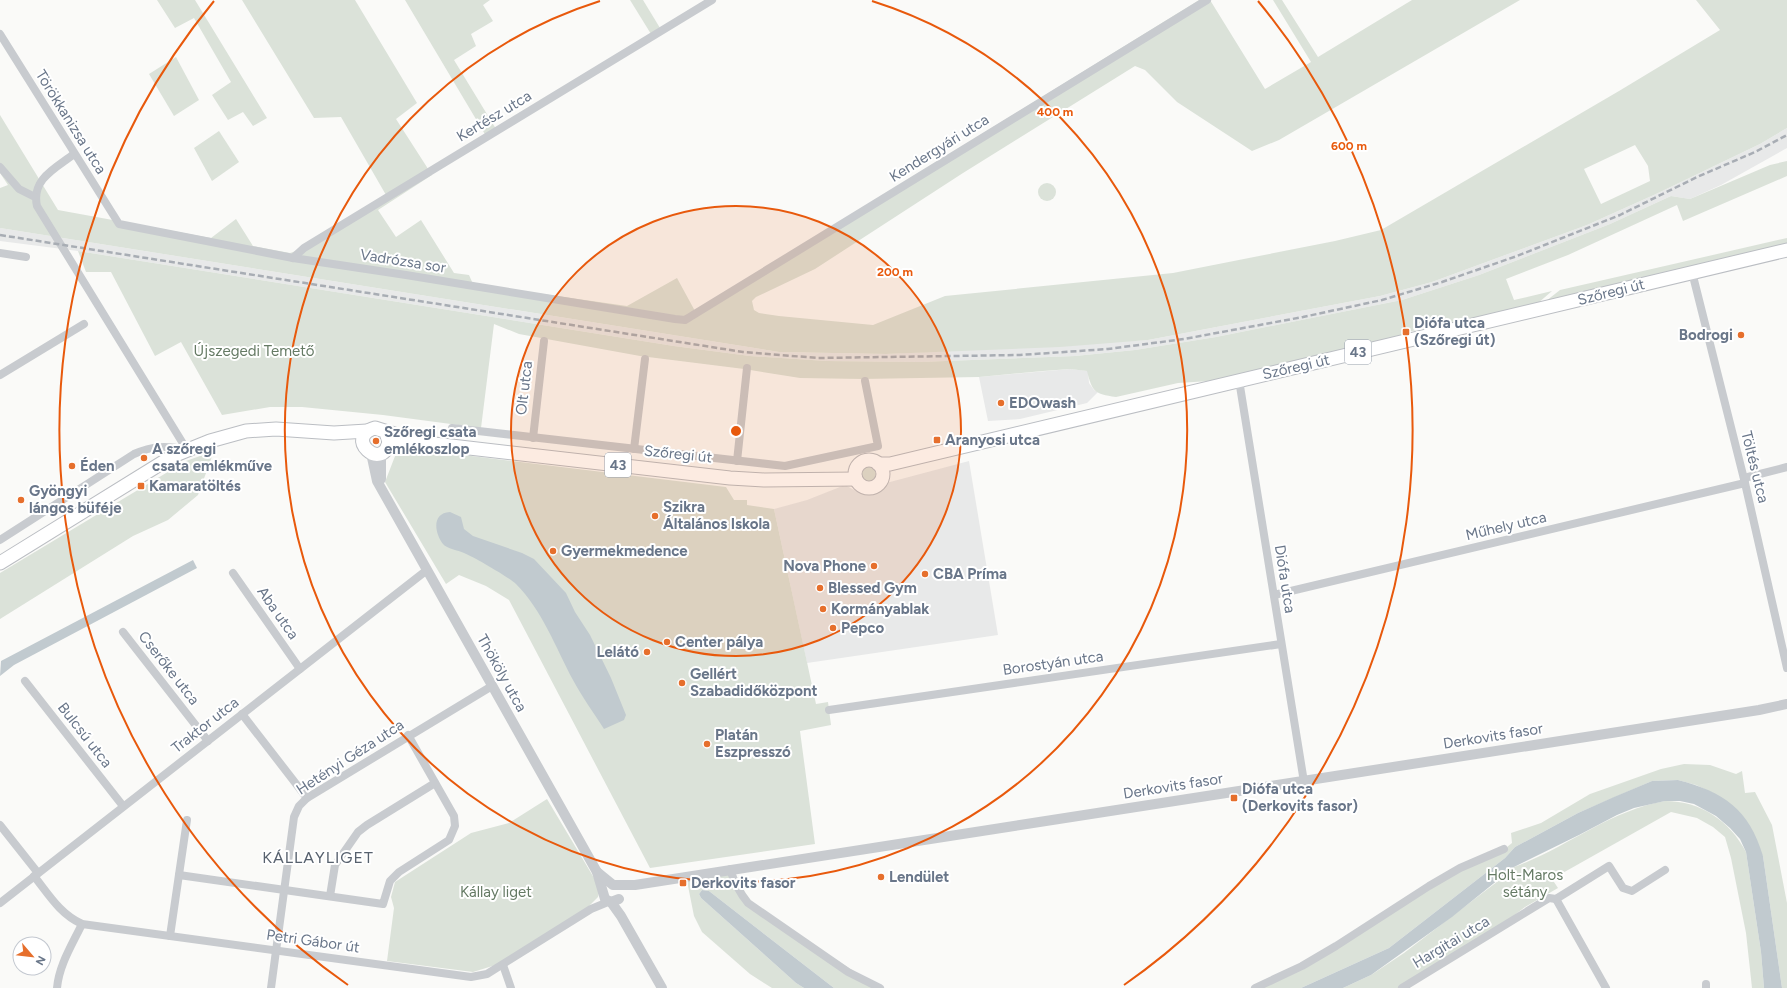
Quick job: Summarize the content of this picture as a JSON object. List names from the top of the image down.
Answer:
{
  "streets": {
    "main road": ["Szőregi út", "43"],
    "street": [
      "Kertész utca",
      "Törökkanizsa utca",
      "Kendergyári utca",
      "Vadrózsa sor",
      "Olt utca",
      "Töltés utca",
      "Műhely utca",
      "Diófa utca",
      "Aba utca",
      "Borostyán utca",
      "Cserőke utca",
      "Thököly utca",
      "Traktor utca",
      "Bulcsú utca",
      "Derkovits fasor",
      "Hetényi Géza utca",
      "Petri Gábor út",
      "Hargitai utca"
    ]
  },
  "crossings": [
    ["Kertész utca", "Vadrózsa sor"],
    ["Törökkanizsa utca", "Vadrózsa sor"],
    ["Kendergyári utca", "Vadrózsa sor"],
    ["Szőregi út", "43"],
    ["Szőregi út", "Olt utca"],
    ["Szőregi út", "Töltés utca"],
    ["Szőregi út", "Diófa utca"],
    ["Szőregi út", "Thököly utca"],
    ["Töltés utca", "Műhely utca"],
    ["Műhely utca", "Diófa utca"],
    ["Diófa utca", "Borostyán utca"],
    ["Diófa utca", "Derkovits fasor"],
    ["Aba utca", "Traktor utca"],
    ["Cserőke utca", "Traktor utca"],
    ["Thököly utca", "Traktor utca"],
    ["Thököly utca", "Hetényi Géza utca"],
    ["Traktor utca", "Bulcsú utca"],
    ["Traktor utca", "Petri Gábor út"],
    ["Hetényi Géza utca", "Petri Gábor út"]
  ],
  "districts": ["KÁLLAYLIGET"],
  "parks": ["Újszegedi Temető", "Holt-Maros sétány", "Kállay liget"],
  "places": {
    "transit": [
      "Diófa utca (Szőregi út)",
      "Aranyosi utca",
      "Kamaratöltés",
      "Diófa utca (Derkovits fasor)",
      "Derkovits fasor"
    ],
    "other": [
      "Bodrogi",
      "EDOwash",
      "Szőregi csata emlékoszlop",
      "A szőregi csata emlékműve",
      "Éden",
      "Gyöngyi lángos büféje",
      "Szikra Általános Iskola",
      "Gyermekmedence",
      "Nova Phone",
      "CBA Príma",
      "Blessed Gym",
      "Kormányablak",
      "Pepco",
      "Center pálya",
      "Lelátó",
      "Gellért Szabadidőközpont",
      "Platán Eszpresszó",
      "Lendület"
    ]
  },
  "north": "bottom right",
  "rings": ["400 m", "600 m", "200 m"]
}
